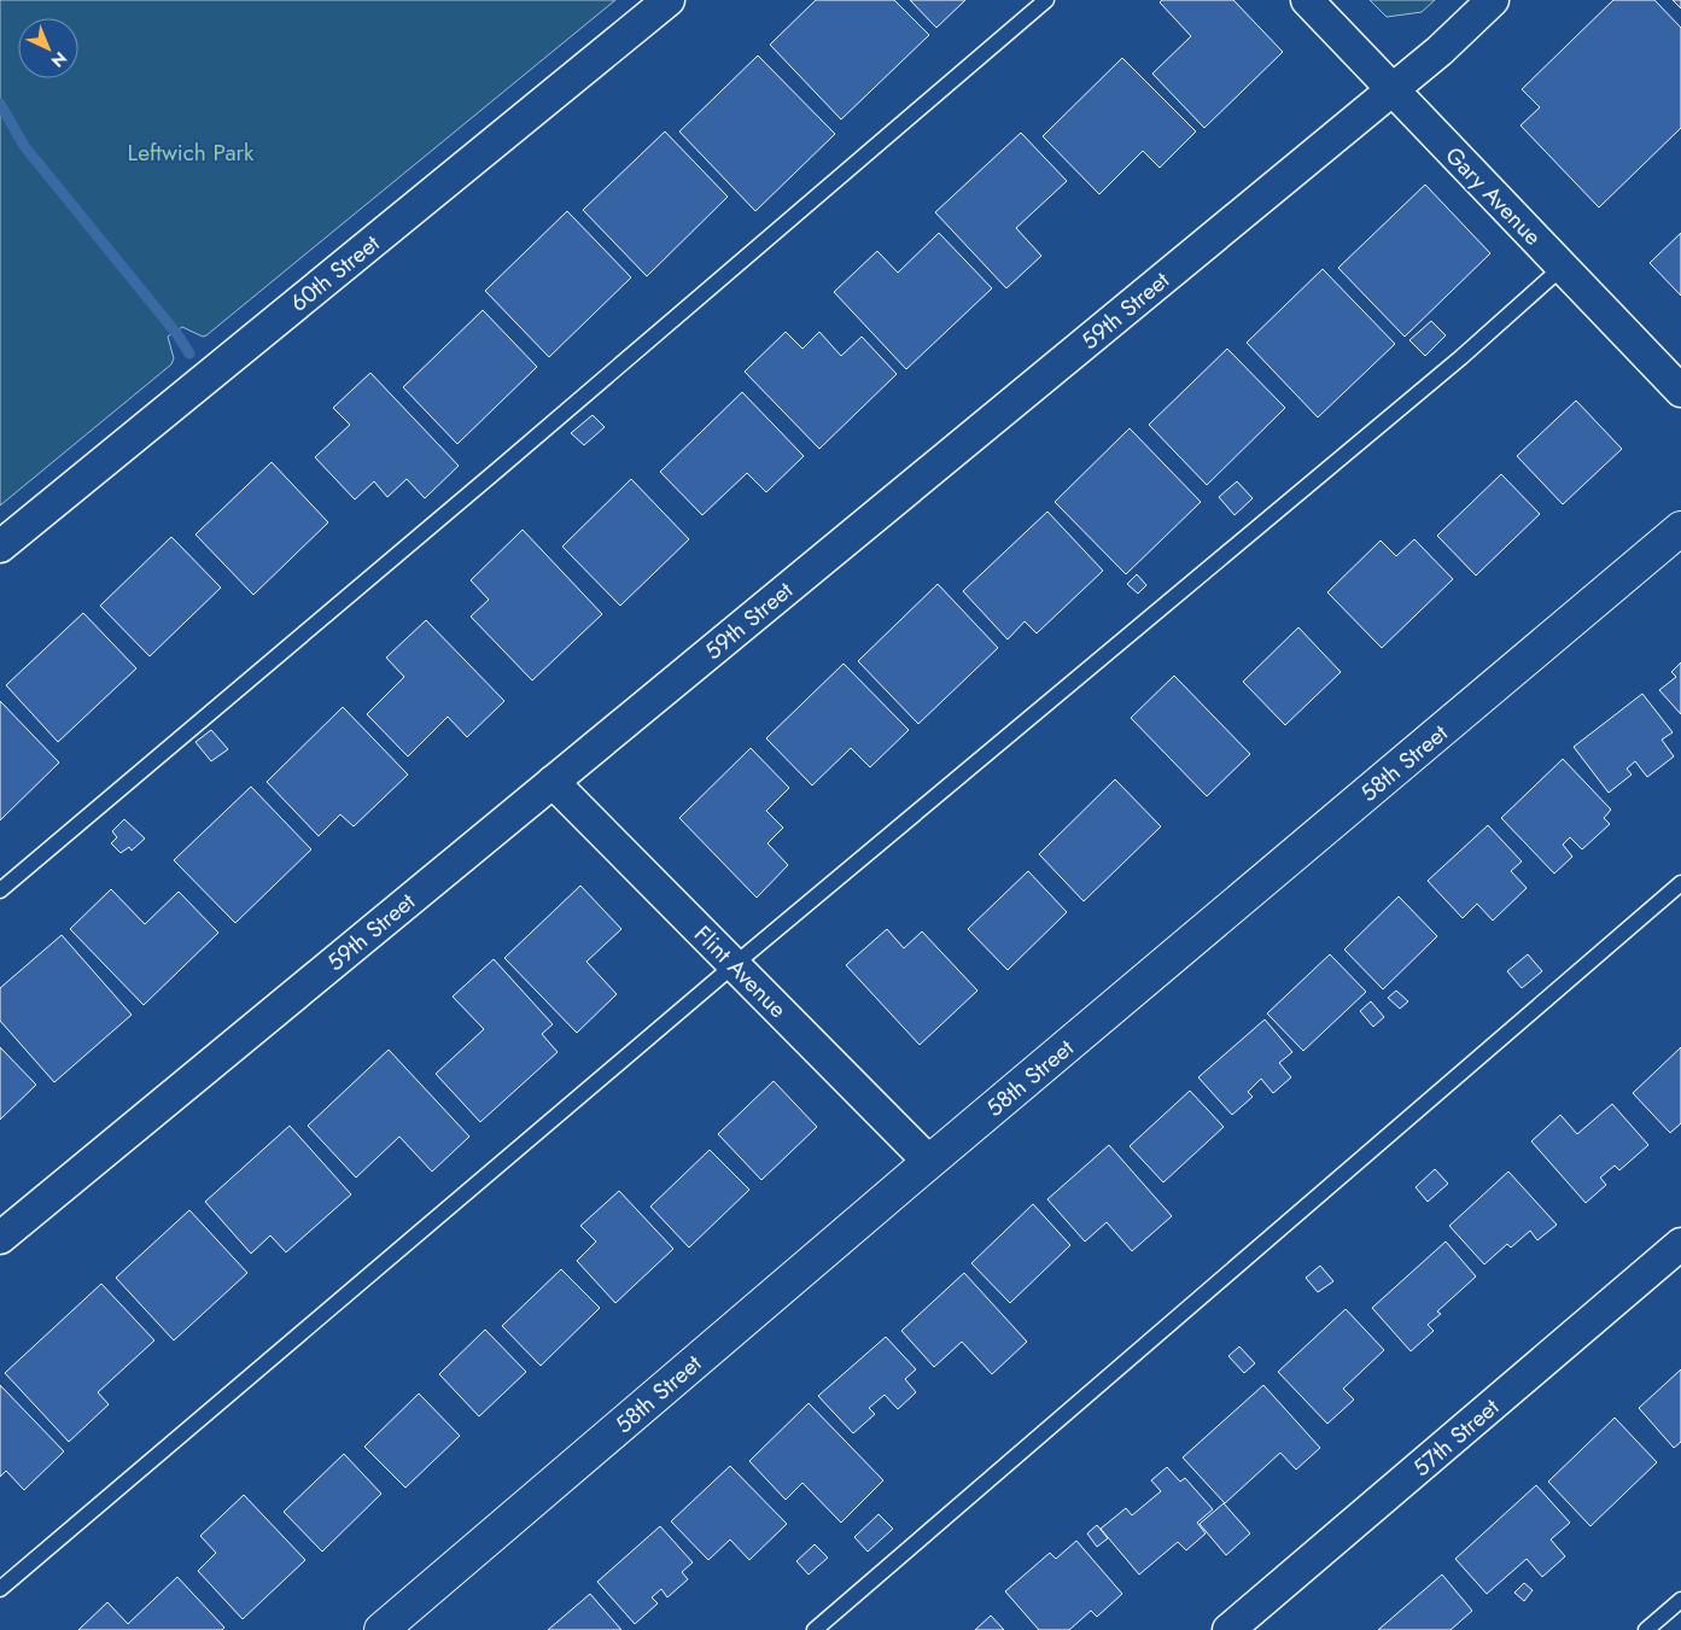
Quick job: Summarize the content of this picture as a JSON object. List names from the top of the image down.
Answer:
{
  "streets": {
    "street": [
      "Gary Avenue",
      "60th Street",
      "59th Street",
      "58th Street",
      "Flint Avenue",
      "57th Street"
    ]
  },
  "crossings": [
    ["Gary Avenue", "59th Street"],
    ["59th Street", "Flint Avenue"],
    ["58th Street", "Flint Avenue"]
  ],
  "parks": ["Leftwich Park"],
  "north": "bottom right"
}
